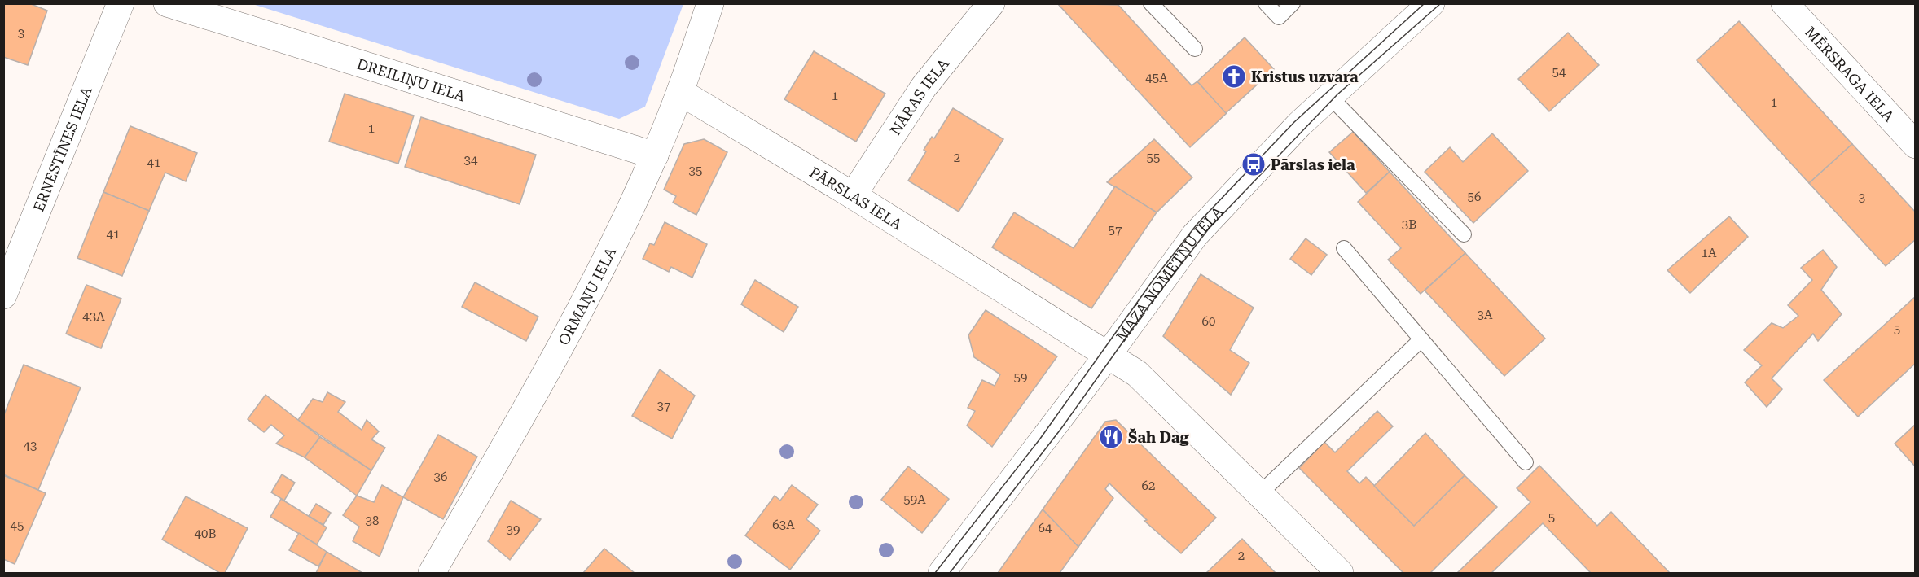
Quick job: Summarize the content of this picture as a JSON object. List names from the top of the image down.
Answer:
{
  "streets": {
    "street": [
      "MĒRSRAGA IELA",
      "DREILIŅU IELA",
      "NĀRAS IELA",
      "ERNESTĪNES IELA",
      "PĀRSLAS IELA",
      "MAZĀ NOMETŅU IELA",
      "ORMAŅU IELA"
    ]
  },
  "crossings": [
    ["DREILIŅU IELA", "ORMAŅU IELA"],
    ["NĀRAS IELA", "PĀRSLAS IELA"],
    ["PĀRSLAS IELA", "MAZĀ NOMETŅU IELA"],
    ["PĀRSLAS IELA", "ORMAŅU IELA"]
  ],
  "places": {
    "church": ["Kristus uzvara"],
    "bus stop": ["Pārslas iela"],
    "restaurant": ["Šah Dag"]
  },
  "house_numbers": [
    "3",
    "54",
    "45A",
    "1",
    "1",
    "1",
    "2",
    "55",
    "34",
    "41",
    "35",
    "56",
    "3",
    "3B",
    "57",
    "41",
    "1A",
    "3A",
    "43A",
    "60",
    "5",
    "59",
    "37",
    "43",
    "36",
    "62",
    "59A",
    "5",
    "38",
    "63A",
    "45",
    "64",
    "39",
    "40B",
    "2"
  ]
}
